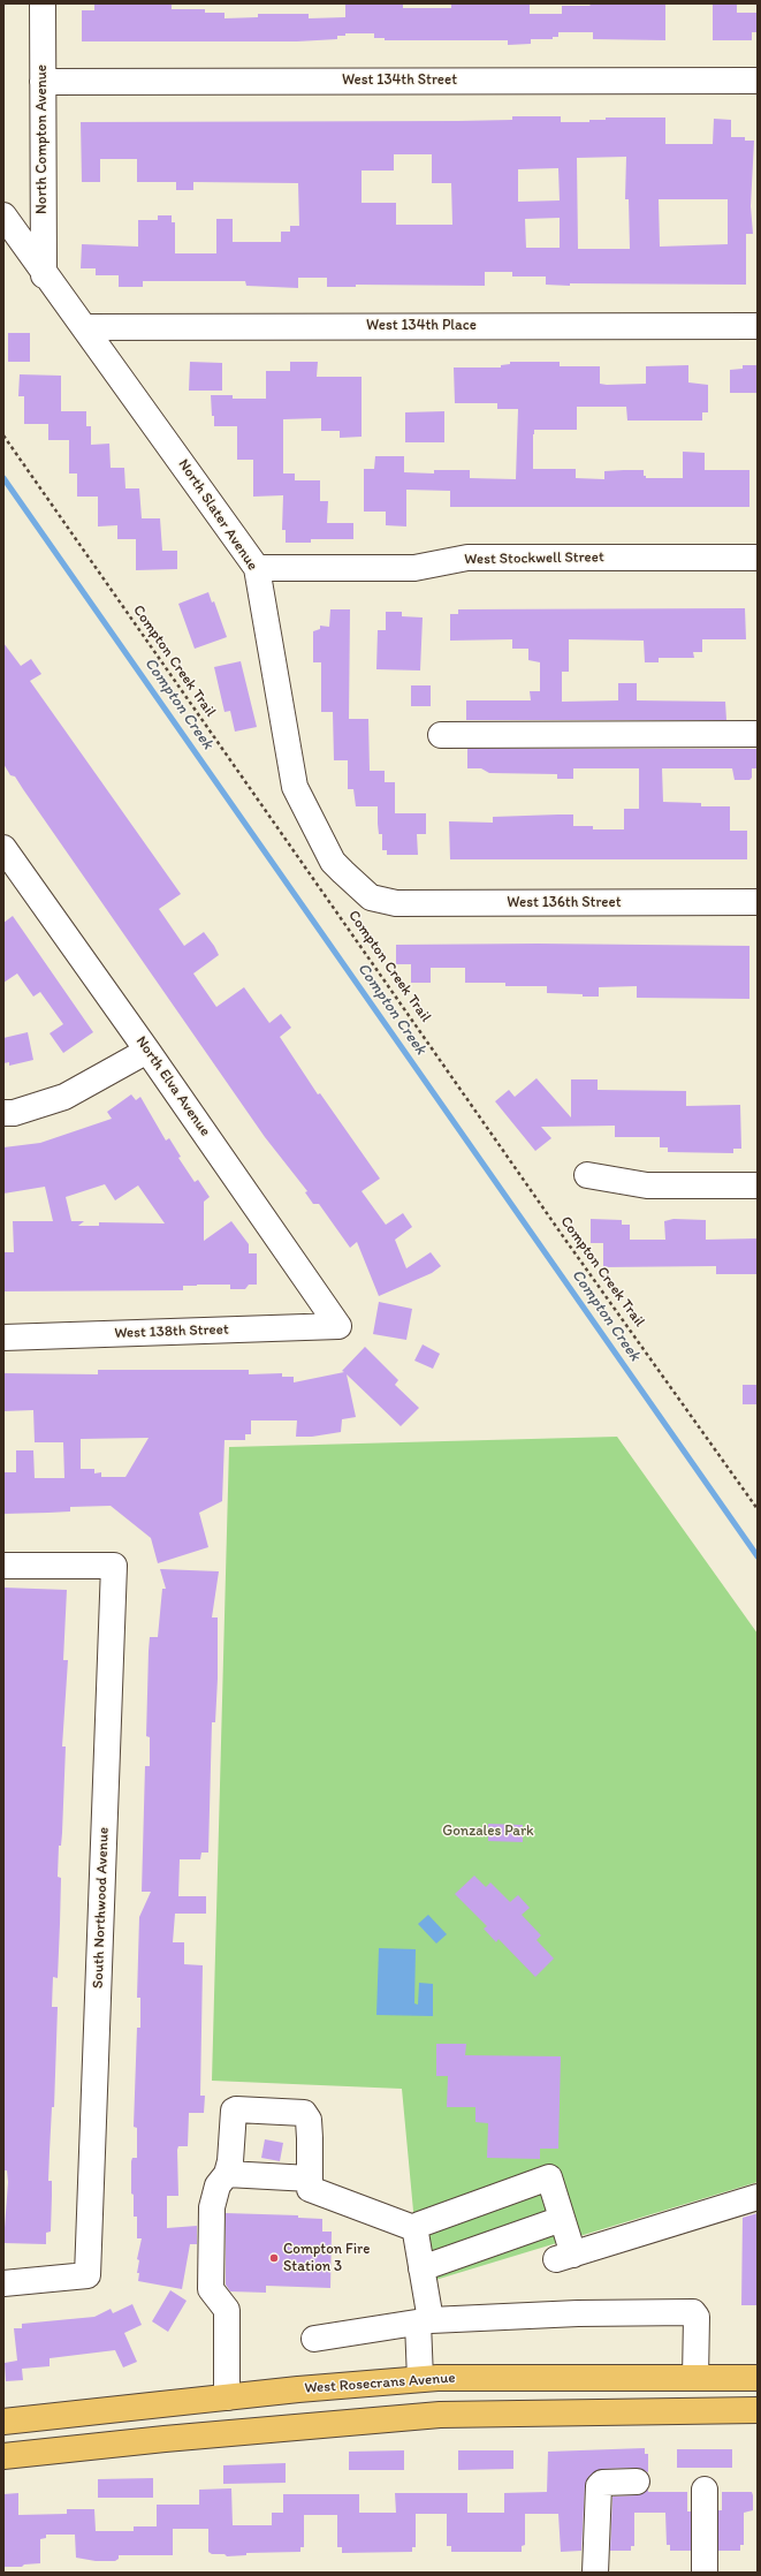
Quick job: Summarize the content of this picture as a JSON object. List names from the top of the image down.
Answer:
{
  "streets": {
    "main road": ["West Rosecrans Avenue"],
    "street": [
      "West 134th Street",
      "North Compton Avenue",
      "West 134th Place",
      "North Slater Avenue",
      "West Stockwell Street",
      "West 136th Street",
      "North Elva Avenue",
      "West 138th Street",
      "South Northwood Avenue"
    ],
    "path": ["Compton Creek Trail"]
  },
  "crossings": [
    ["West 134th Street", "North Compton Avenue"],
    ["North Compton Avenue", "North Slater Avenue"],
    ["West 134th Place", "North Slater Avenue"],
    ["North Slater Avenue", "West Stockwell Street"],
    ["North Slater Avenue", "West 136th Street"],
    ["North Elva Avenue", "West 138th Street"]
  ],
  "water": ["Compton Creek"],
  "parks": ["Gonzales Park"],
  "places": ["Compton Fire Station 3"]
}
